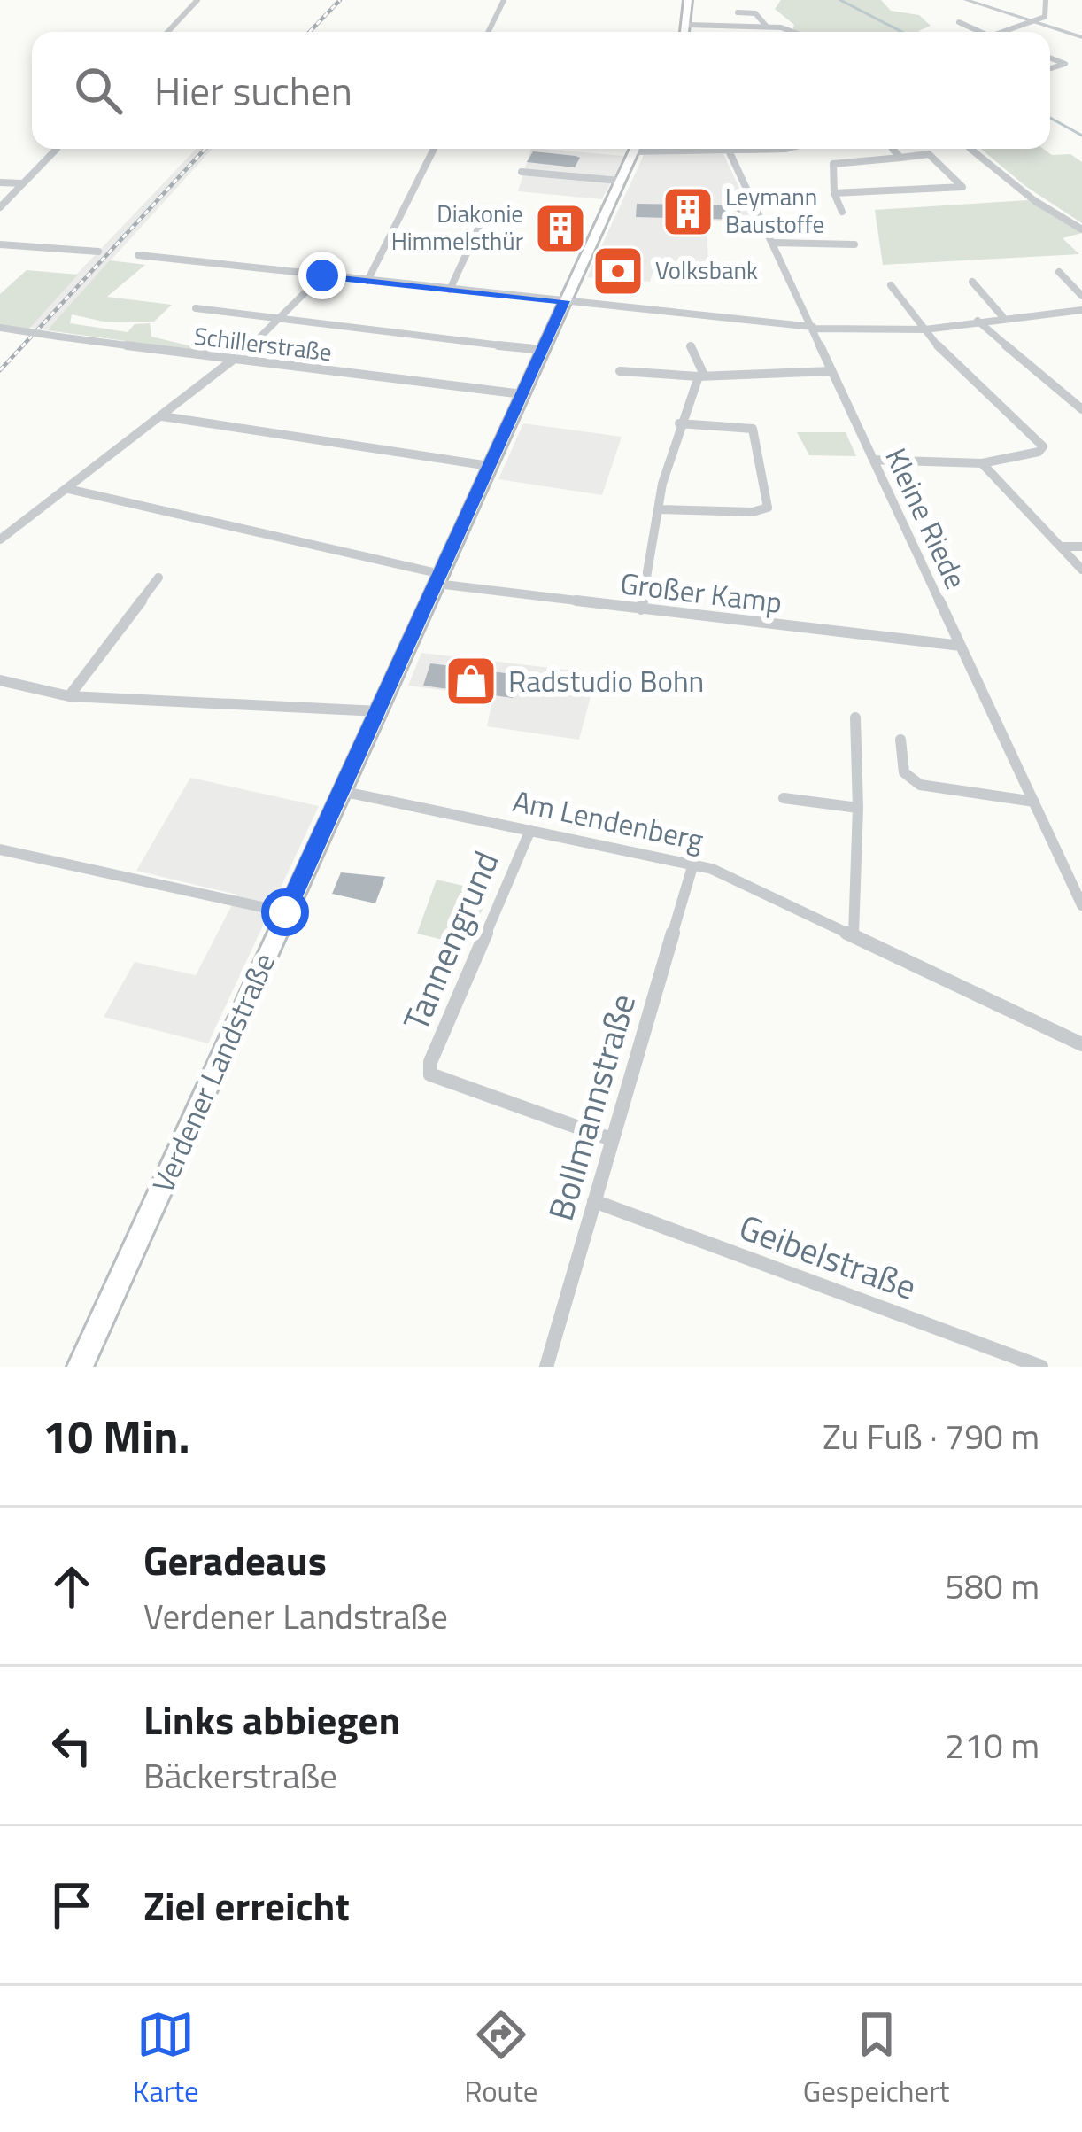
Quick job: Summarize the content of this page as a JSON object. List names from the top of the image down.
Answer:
{
  "streets": {
    "main road": ["Verdener Landstraße"],
    "street": [
      "Schillerstraße",
      "Kleine Riede",
      "Großer Kamp",
      "Am Lendenberg",
      "Tannengrund",
      "Bollmannstraße",
      "Geibelstraße"
    ]
  },
  "crossings": [
    ["Schillerstraße", "Verdener Landstraße"],
    ["Kleine Riede", "Großer Kamp"],
    ["Großer Kamp", "Verdener Landstraße"],
    ["Am Lendenberg", "Tannengrund"],
    ["Am Lendenberg", "Verdener Landstraße"],
    ["Am Lendenberg", "Bollmannstraße"],
    ["Tannengrund", "Bollmannstraße"],
    ["Bollmannstraße", "Geibelstraße"]
  ],
  "places": {
    "building": ["Leymann Baustoffe", "Diakonie Himmelsthür"],
    "bank": ["Volksbank"],
    "shop": ["Radstudio Bohn"]
  },
  "page": {
    "search": "Hier suchen",
    "heading": ["10 Min.", "Zu Fuß · 790 m"],
    "list": [
      ["Geradeaus", "Verdener Landstraße", "580 m"],
      ["Links abbiegen", "Bäckerstraße", "210 m"],
      "Ziel erreicht"
    ],
    "nav": ["Karte", "Route", "Gespeichert"]
  }
}
